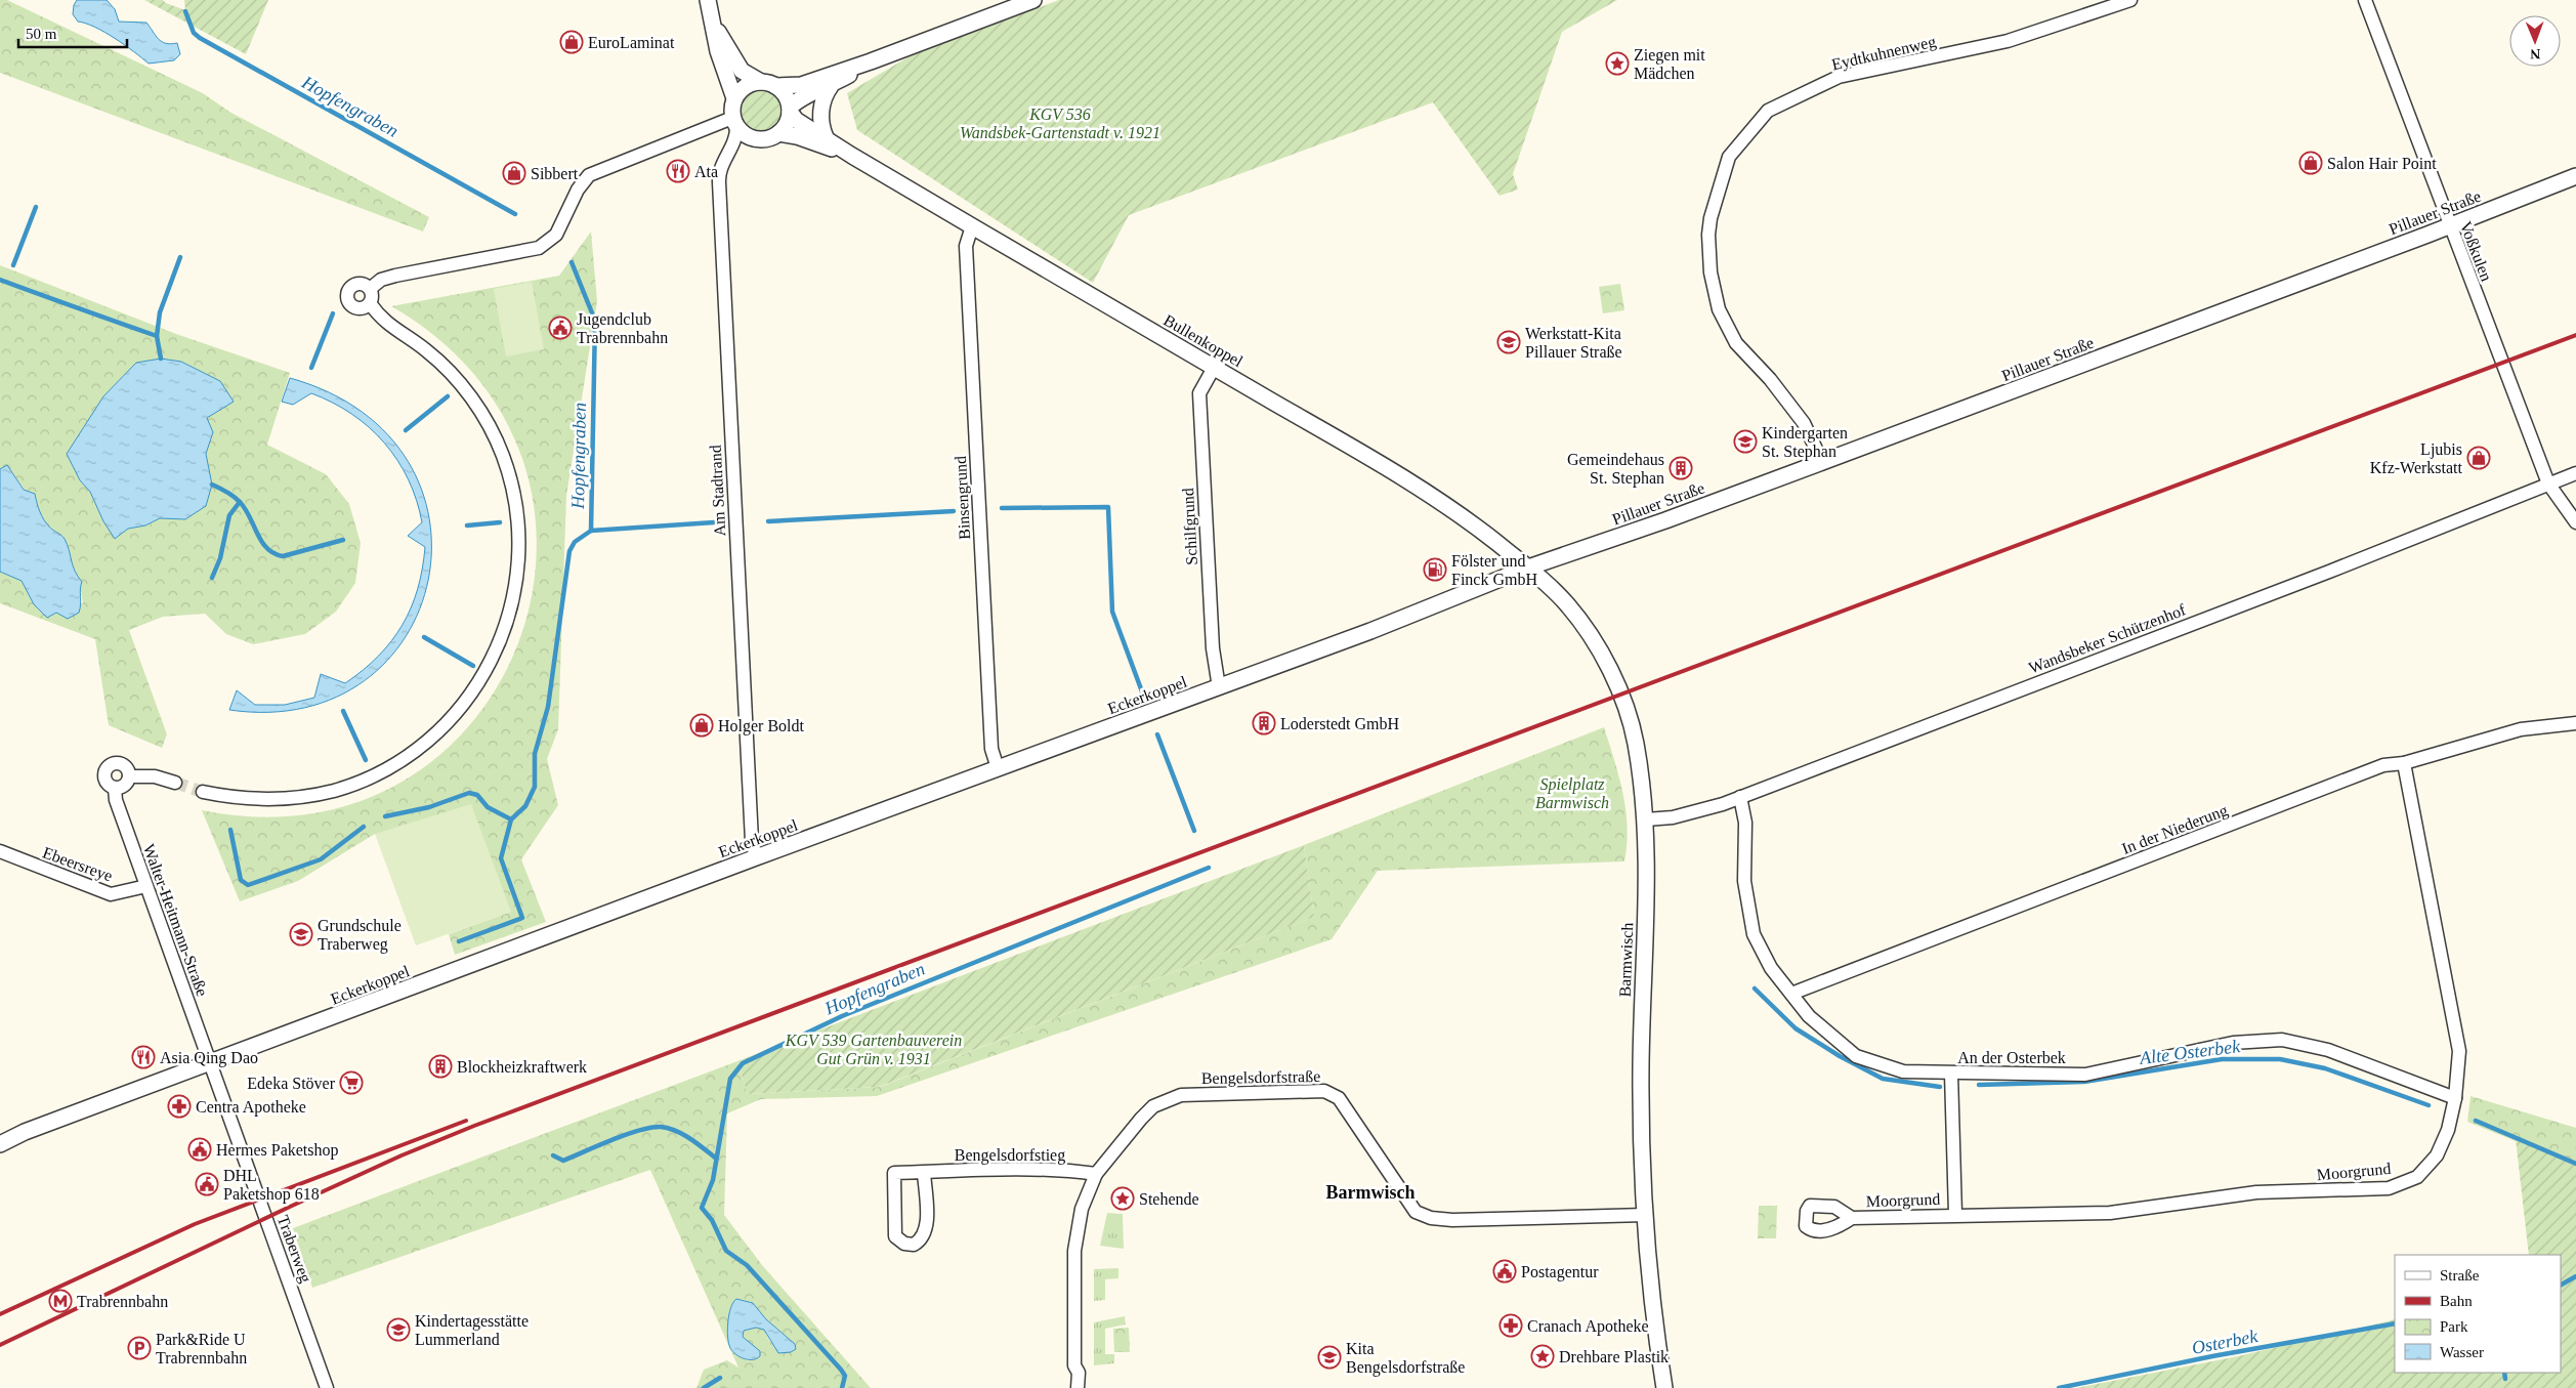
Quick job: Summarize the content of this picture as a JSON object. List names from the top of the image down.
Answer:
{
  "streets": {
    "street": [
      "Eydtkuhnenweg",
      "Pillauer Straße",
      "Voßkulen",
      "Bullenkoppel",
      "Am Stadtrand",
      "Binsengrund",
      "Schilfgrund",
      "Wandsbeker Schützenhof",
      "Eckerkoppel",
      "In der Niederung",
      "Ebeersreye",
      "Walter-Heitmann-Straße",
      "Barmwisch",
      "An der Osterbek",
      "Bengelsdorfstraße",
      "Bengelsdorfstieg",
      "Moorgrund",
      "Traberweg"
    ]
  },
  "crossings": [
    ["Eydtkuhnenweg", "Pillauer Straße"],
    ["Pillauer Straße", "Voßkulen"],
    ["Pillauer Straße", "Bullenkoppel"],
    ["Pillauer Straße", "Eckerkoppel"],
    ["Pillauer Straße", "Barmwisch"],
    ["Voßkulen", "Wandsbeker Schützenhof"],
    ["Bullenkoppel", "Am Stadtrand"],
    ["Bullenkoppel", "Binsengrund"],
    ["Bullenkoppel", "Schilfgrund"],
    ["Bullenkoppel", "Eckerkoppel"],
    ["Bullenkoppel", "Barmwisch"],
    ["Am Stadtrand", "Eckerkoppel"],
    ["Binsengrund", "Eckerkoppel"],
    ["Schilfgrund", "Eckerkoppel"],
    ["Wandsbeker Schützenhof", "Barmwisch"],
    ["Wandsbeker Schützenhof", "An der Osterbek"],
    ["Eckerkoppel", "Walter-Heitmann-Straße"],
    ["Eckerkoppel", "Barmwisch"],
    ["Eckerkoppel", "Traberweg"],
    ["In der Niederung", "An der Osterbek"],
    ["In der Niederung", "Moorgrund"],
    ["Ebeersreye", "Walter-Heitmann-Straße"],
    ["Walter-Heitmann-Straße", "Traberweg"],
    ["Barmwisch", "Bengelsdorfstraße"],
    ["An der Osterbek", "Moorgrund"],
    ["Bengelsdorfstraße", "Bengelsdorfstieg"]
  ],
  "districts": ["Barmwisch"],
  "water": ["Hopfengraben", "Alte Osterbek", "Osterbek"],
  "parks": ["KGV 536 Wandsbek-Gartenstadt v. 1921", "Spielplatz Barmwisch", "KGV 539 Gartenbauverein Gut Grün v. 1931"],
  "places": {
    "shop": [
      "EuroLaminat",
      "Salon Hair Point",
      "Sibbert",
      "Ljubis Kfz-Werkstatt",
      "Holger Boldt"
    ],
    "place": ["Ziegen mit Mädchen", "Stehende", "Drehbare Plastik"],
    "restaurant": ["Ata", "Asia Qing Dao"],
    "public building": [
      "Jugendclub Trabrennbahn",
      "Hermes Paketshop",
      "DHL Paketshop 618",
      "Postagentur"
    ],
    "school or university": [
      "Werkstatt-Kita Pillauer Straße",
      "Kindergarten St. Stephan",
      "Grundschule Traberweg",
      "Kindertagesstätte Lummerland",
      "Kita Bengelsdorfstraße"
    ],
    "building": ["Gemeindehaus St. Stephan", "Loderstedt GmbH", "Blockheizkraftwerk"],
    "fuel station": ["Fölster und Finck GmbH"],
    "supermarket": ["Edeka Stöver"],
    "pharmacy": ["Centra Apotheke", "Cranach Apotheke"],
    "metro station": ["Trabrennbahn"],
    "parking": ["Park&Ride U Trabrennbahn"]
  },
  "legend": [
    "Straße",
    "Bahn",
    "Park",
    "Wasser"
  ],
  "scale_bar": "50 m",
  "north": "bottom"
}
